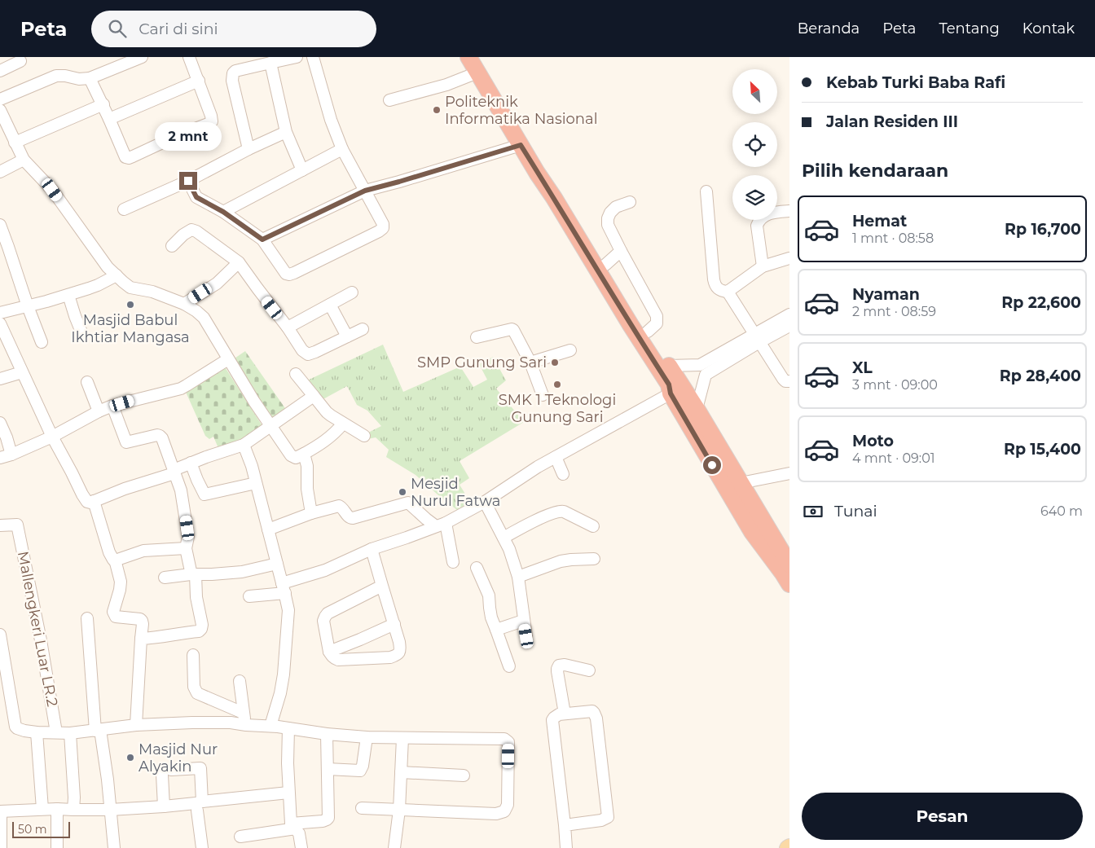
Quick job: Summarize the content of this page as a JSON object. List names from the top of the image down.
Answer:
{
  "streets": {
    "street": ["Mallengkeri Luar LR.2"]
  },
  "places": [
    "Politeknik Informatika Nasional",
    "Masjid Babul Ikhtiar Mangasa",
    "SMP Gunung Sari",
    "SMK 1 Teknologi Gunung Sari",
    "Mesjid Nurul Fatwa",
    "Masjid Nur Alyakin"
  ],
  "scale_bar": "50 m",
  "north": "top left",
  "page": {
    "header": "Peta",
    "search": "Cari di sini",
    "nav": [
      "Beranda",
      "Peta",
      "Tentang",
      "Kontak"
    ],
    "banner": ["Kebab Turki Baba Rafi", "Jalan Residen III"],
    "bubble": "2 mnt",
    "heading": "Pilih kendaraan",
    "list": [
      {
        "name": "Hemat",
        "note": "1 mnt · 08:58",
        "value": "Rp 16,700"
      },
      {
        "name": "Nyaman",
        "note": "2 mnt · 08:59",
        "value": "Rp 22,600"
      },
      {
        "name": "XL",
        "note": "3 mnt · 09:00",
        "value": "Rp 28,400"
      },
      {
        "name": "Moto",
        "note": "4 mnt · 09:01",
        "value": "Rp 15,400"
      }
    ],
    "pay": ["Tunai", "640 m"],
    "buttons": "Pesan",
    "scale": "50 m"
  }
}
